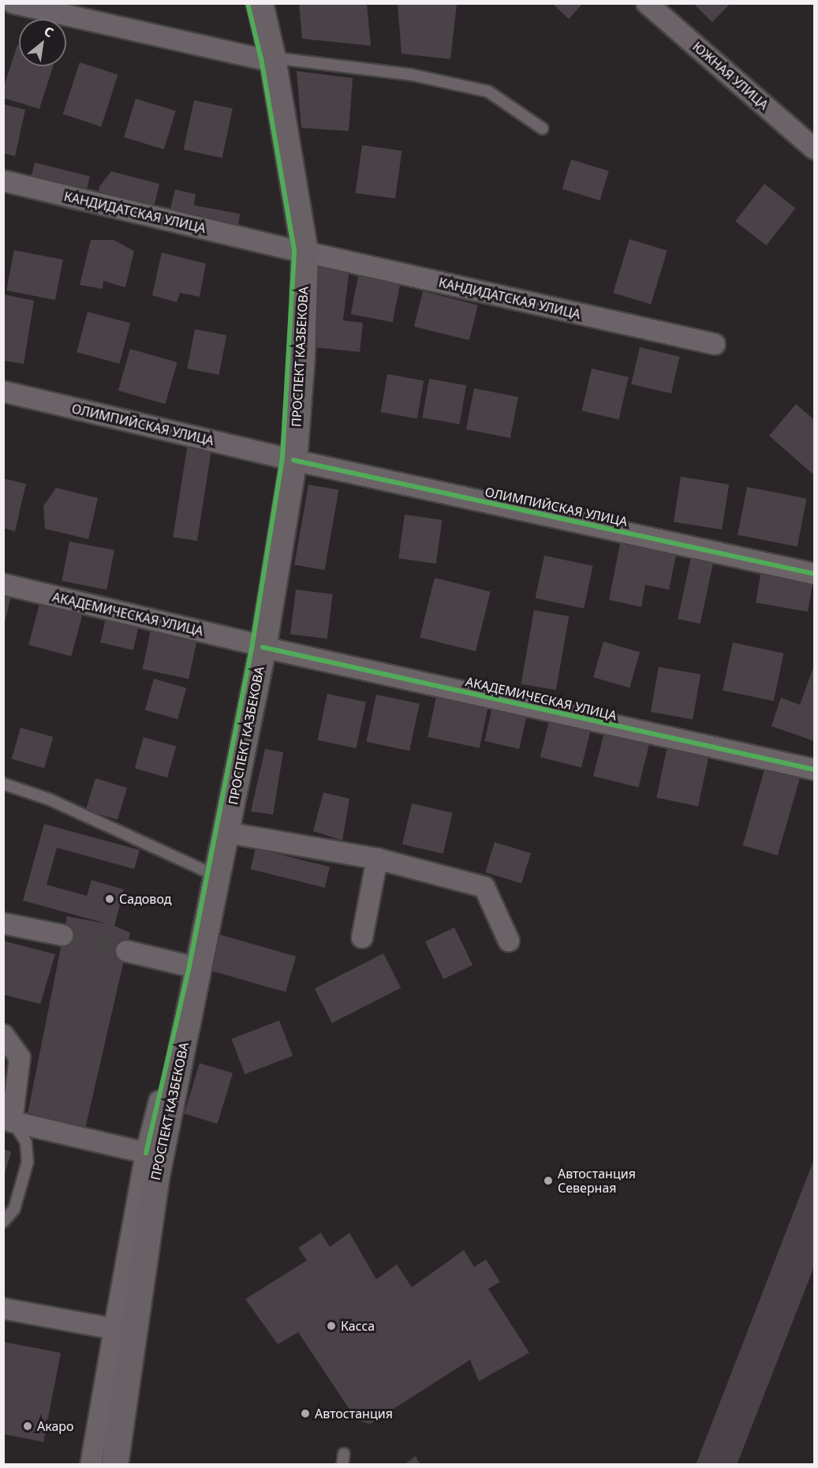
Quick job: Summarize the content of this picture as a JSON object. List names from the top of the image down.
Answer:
{
  "streets": {
    "highway": ["ПРОСПЕКТ КАЗБЕКОВА"],
    "street": [
      "ЮЖНАЯ УЛИЦА",
      "КАНДИДАТСКАЯ УЛИЦА",
      "ОЛИМПИЙСКАЯ УЛИЦА",
      "АКАДЕМИЧЕСКАЯ УЛИЦА"
    ]
  },
  "crossings": [
    ["КАНДИДАТСКАЯ УЛИЦА", "ПРОСПЕКТ КАЗБЕКОВА"],
    ["ПРОСПЕКТ КАЗБЕКОВА", "ОЛИМПИЙСКАЯ УЛИЦА"],
    ["ПРОСПЕКТ КАЗБЕКОВА", "АКАДЕМИЧЕСКАЯ УЛИЦА"]
  ],
  "places": [
    "Садовод",
    "Автостанция Северная",
    "Касса",
    "Автостанция",
    "Акаро"
  ],
  "north": "top right"
}
